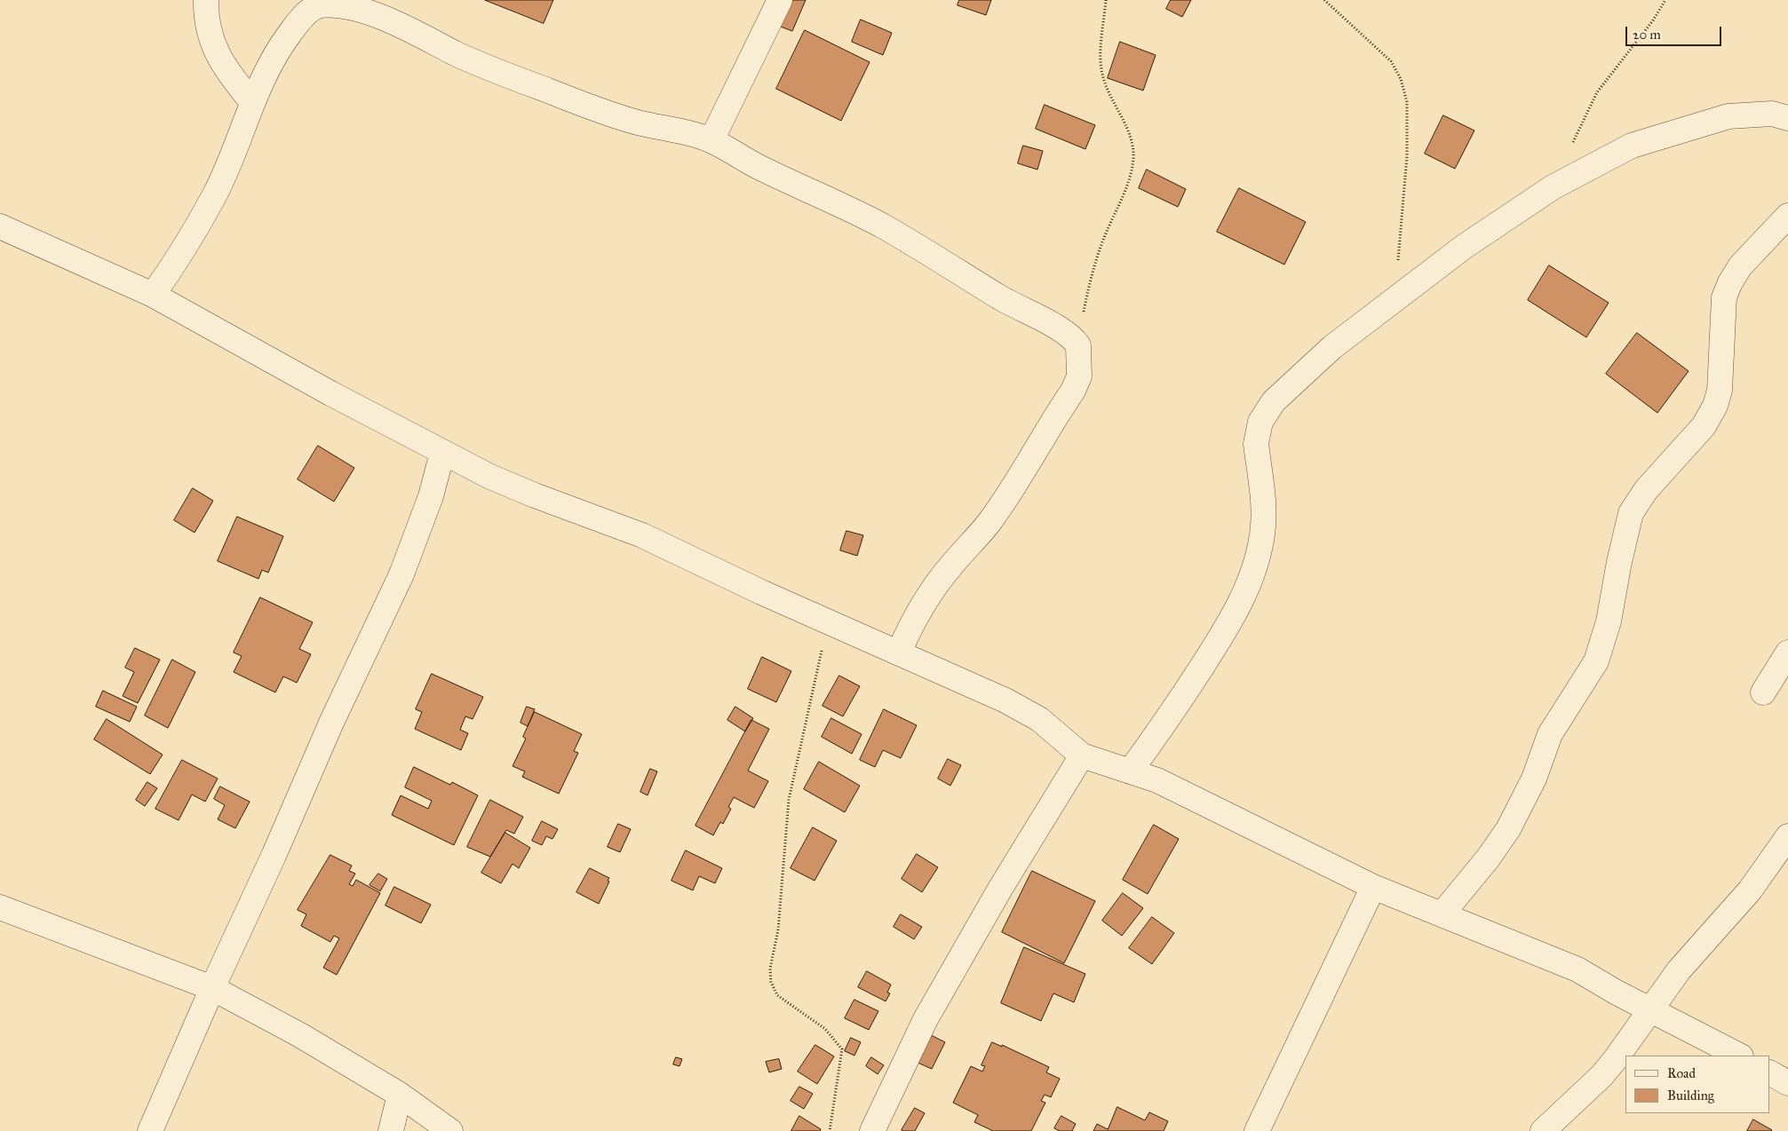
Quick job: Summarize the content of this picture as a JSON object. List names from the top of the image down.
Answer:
{
  "legend": ["Road", "Building"],
  "scale_bar": "20 m"
}
